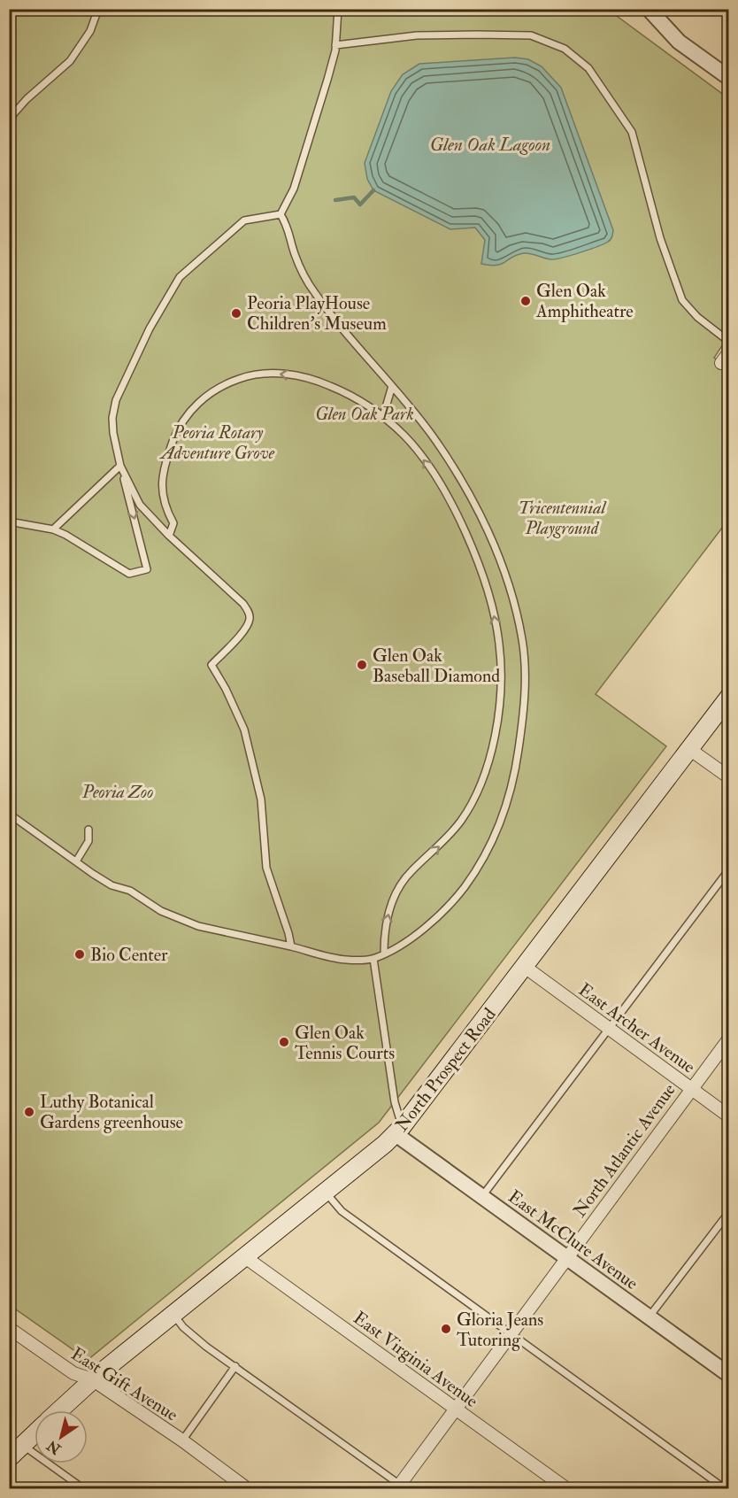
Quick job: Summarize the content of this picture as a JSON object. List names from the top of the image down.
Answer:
{
  "streets": {
    "main road": ["North Prospect Road"],
    "street": [
      "East Archer Avenue",
      "North Atlantic Avenue",
      "East McClure Avenue",
      "East Virginia Avenue",
      "East Gift Avenue"
    ]
  },
  "crossings": [
    ["East Archer Avenue", "North Prospect Road"],
    ["East Archer Avenue", "North Atlantic Avenue"],
    ["North Prospect Road", "East McClure Avenue"],
    ["North Prospect Road", "East Virginia Avenue"],
    ["North Prospect Road", "East Gift Avenue"],
    ["North Atlantic Avenue", "East McClure Avenue"],
    ["North Atlantic Avenue", "East Virginia Avenue"]
  ],
  "water": ["Glen Oak Lagoon"],
  "parks": [
    "Glen Oak Park",
    "Peoria Rotary Adventure Grove",
    "Tricentennial Playground",
    "Peoria Zoo"
  ],
  "places": [
    "Glen Oak Amphitheatre",
    "Peoria PlayHouse Children's Museum",
    "Glen Oak Baseball Diamond",
    "Bio Center",
    "Glen Oak Tennis Courts",
    "Luthy Botanical Gardens greenhouse",
    "Gloria Jeans Tutoring"
  ],
  "north": "bottom left"
}
